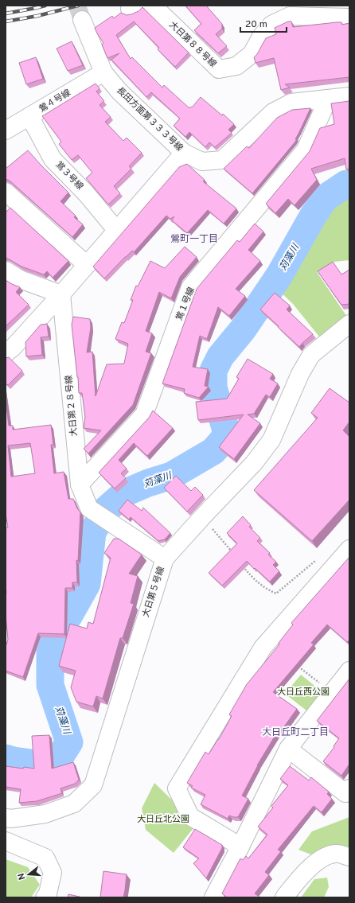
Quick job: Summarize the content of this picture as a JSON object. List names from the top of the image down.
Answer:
{
  "streets": {
    "street": [
      "大日第８８号線",
      "鶯４号線",
      "長田方面第３３３号線",
      "鴬３号線",
      "鴬１号線",
      "大日第２８号線",
      "大日第５号線"
    ]
  },
  "crossings": [
    ["鶯４号線", "長田方面第３３３号線"],
    ["鶯４号線", "鴬３号線"],
    ["長田方面第３３３号線", "鴬１号線"],
    ["鴬１号線", "大日第２８号線"],
    ["大日第２８号線", "大日第５号線"]
  ],
  "districts": ["鶯町一丁目", "大日丘町二丁目"],
  "water": ["苅藻川"],
  "parks": ["大日丘西公園", "大日丘北公園"],
  "scale_bar": "20 m",
  "north": "left"
}
